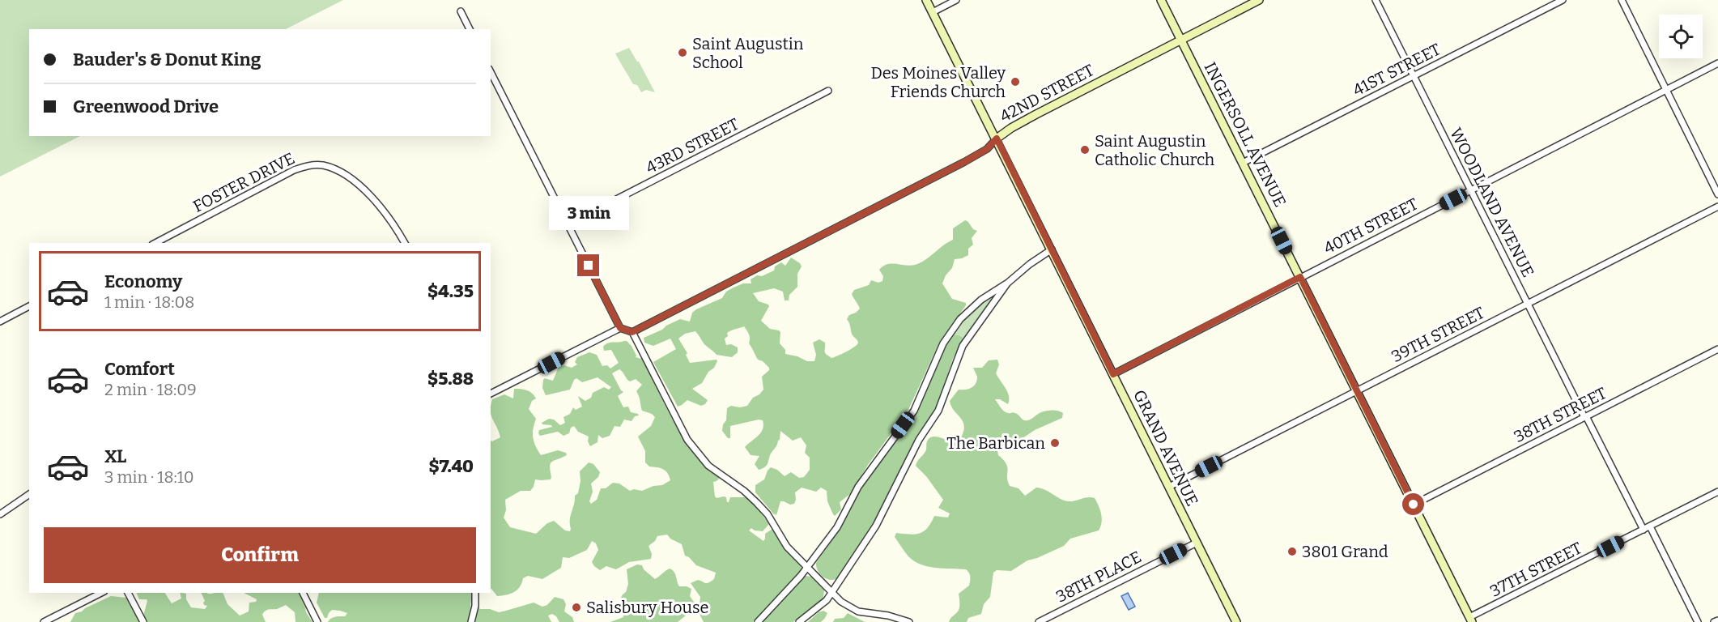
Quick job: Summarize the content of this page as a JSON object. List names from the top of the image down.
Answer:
{
  "streets": {
    "main road": ["42ND STREET", "INGERSOLL AVENUE", "GRAND AVENUE"],
    "street": [
      "41ST STREET",
      "43RD STREET",
      "FOSTER DRIVE",
      "WOODLAND AVENUE",
      "40TH STREET",
      "39TH STREET",
      "38TH STREET",
      "37TH STREET",
      "38TH PLACE"
    ]
  },
  "crossings": [
    ["41ST STREET", "INGERSOLL AVENUE"],
    ["41ST STREET", "WOODLAND AVENUE"],
    ["42ND STREET", "INGERSOLL AVENUE"],
    ["42ND STREET", "GRAND AVENUE"],
    ["INGERSOLL AVENUE", "40TH STREET"],
    ["INGERSOLL AVENUE", "39TH STREET"],
    ["INGERSOLL AVENUE", "38TH STREET"],
    ["INGERSOLL AVENUE", "37TH STREET"],
    ["WOODLAND AVENUE", "40TH STREET"],
    ["WOODLAND AVENUE", "39TH STREET"],
    ["WOODLAND AVENUE", "38TH STREET"],
    ["WOODLAND AVENUE", "37TH STREET"],
    ["40TH STREET", "GRAND AVENUE"],
    ["39TH STREET", "GRAND AVENUE"],
    ["GRAND AVENUE", "38TH PLACE"]
  ],
  "places": [
    "Saint Augustin School",
    "Des Moines Valley Friends Church",
    "Saint Augustin Catholic Church",
    "The Barbican",
    "3801 Grand",
    "Salisbury House"
  ],
  "page": {
    "banner": ["Bauder's & Donut King", "Greenwood Drive"],
    "bubble": "3 min",
    "list": [
      {
        "name": "Economy",
        "note": "1 min · 18:08",
        "value": "$4.35"
      },
      {
        "name": "Comfort",
        "note": "2 min · 18:09",
        "value": "$5.88"
      },
      {
        "name": "XL",
        "note": "3 min · 18:10",
        "value": "$7.40"
      }
    ],
    "buttons": "Confirm"
  }
}
